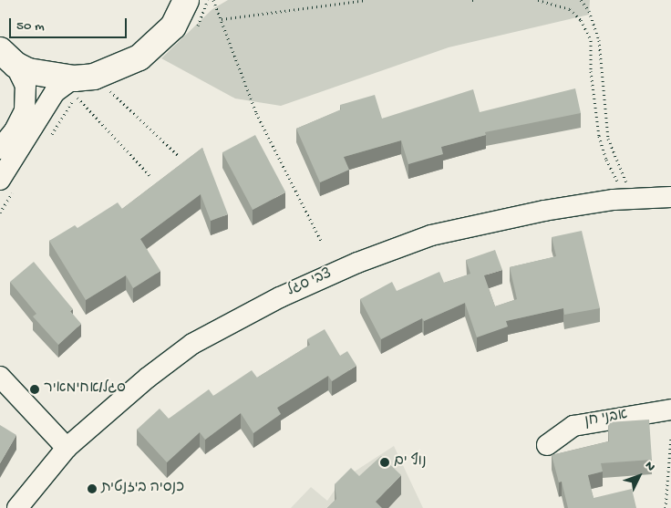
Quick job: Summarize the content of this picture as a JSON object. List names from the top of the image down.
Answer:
{
  "streets": {
    "street": ["צבי סגל", "אבני חן"]
  },
  "places": ["סגל/אחימאיר", "נוף ים", "כנסיה ביזנטית"],
  "scale_bar": "50 m",
  "north": "top right"
}
